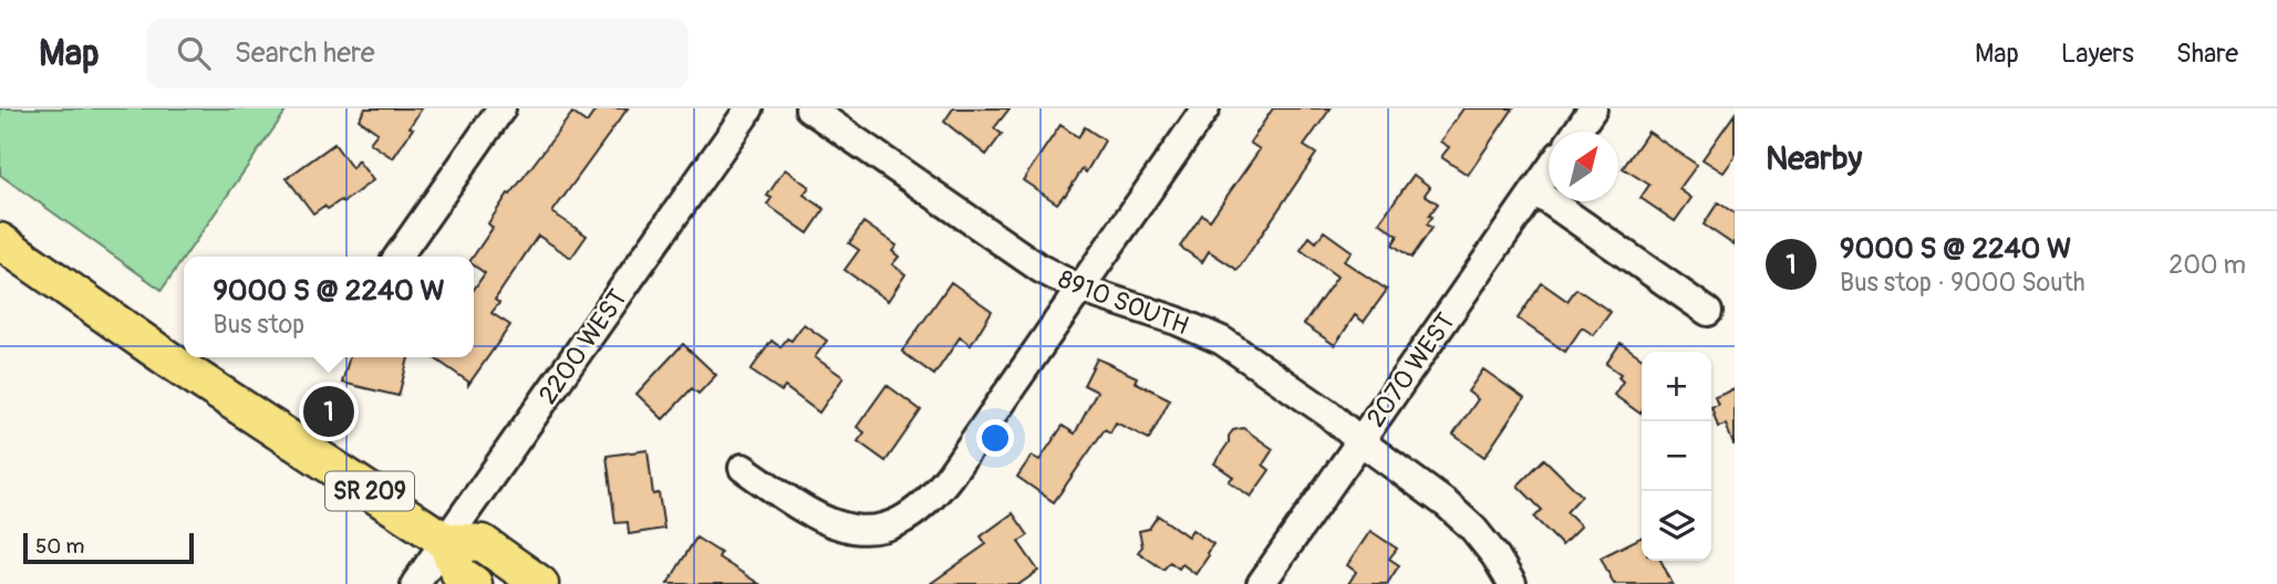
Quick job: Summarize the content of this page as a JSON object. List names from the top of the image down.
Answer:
{
  "streets": {
    "main road": ["SR 209"],
    "street": ["8910 SOUTH", "2200 WEST", "2070 WEST"]
  },
  "crossings": [
    ["8910 SOUTH", "2070 WEST"],
    ["2200 WEST", "SR 209"]
  ],
  "scale_bar": "50 m",
  "north": "top right",
  "page": {
    "header": "Map",
    "search": "Search here",
    "nav": ["Map", "Layers", "Share"],
    "heading": "Nearby",
    "list": [
      {
        "mark": "1",
        "name": "9000 S @ 2240 W",
        "note": "Bus stop · 9000 South",
        "value": "200 m"
      }
    ],
    "popup": ["9000 S @ 2240 W", "Bus stop"],
    "map_buttons": ["+", "−"],
    "pins": "1",
    "scale": "50 m"
  }
}
